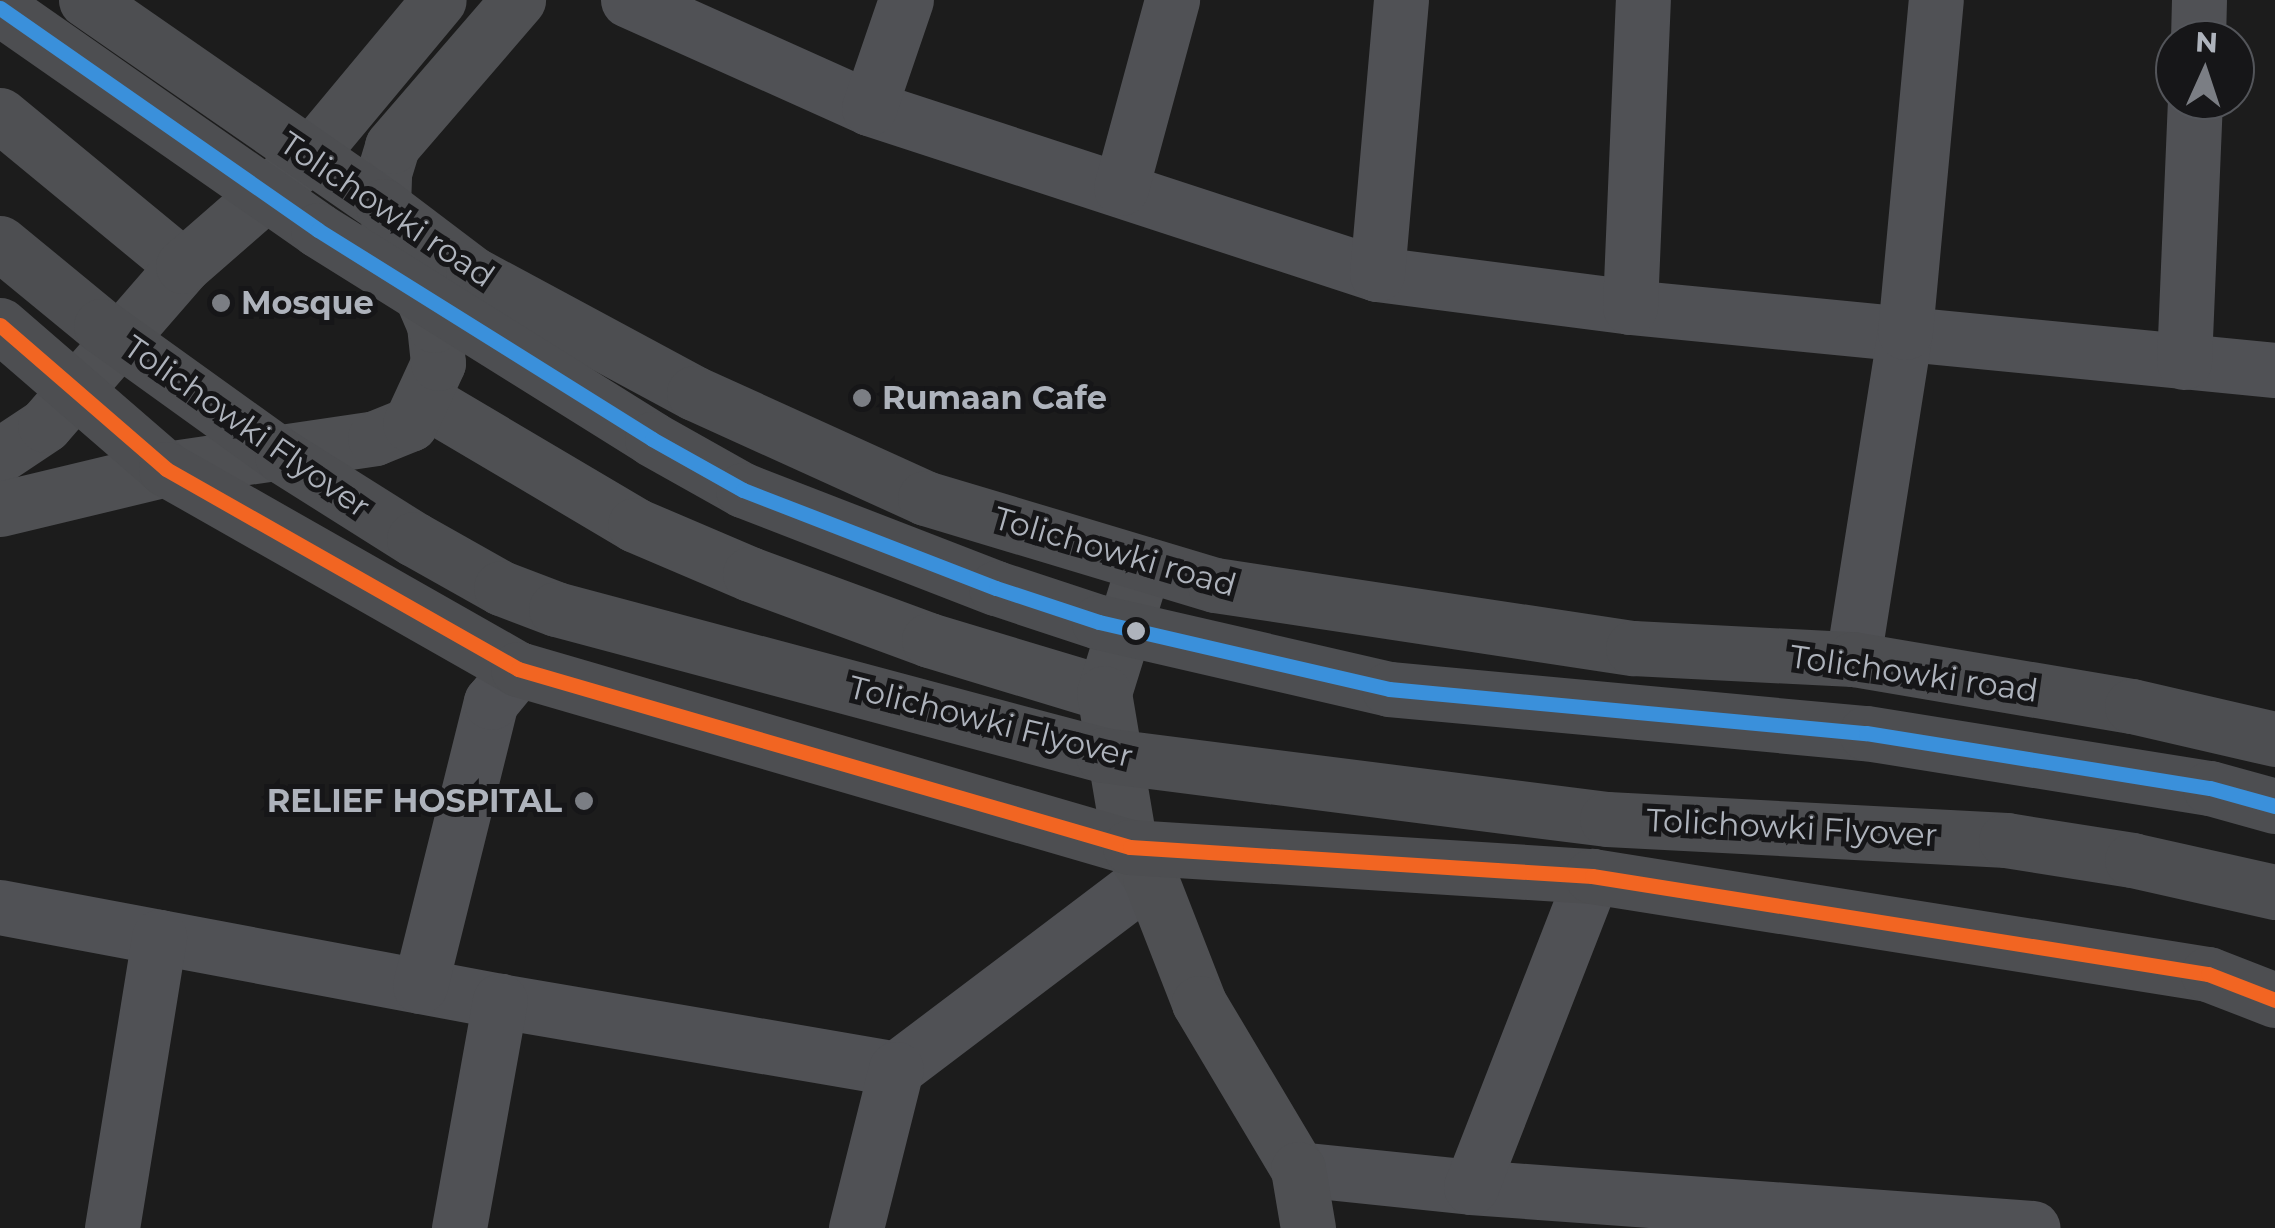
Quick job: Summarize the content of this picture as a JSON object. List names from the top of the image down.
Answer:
{
  "streets": {
    "main road": ["Tolichowki road", "Tolichowki Flyover"]
  },
  "places": ["Mosque", "Rumaan Cafe", "RELIEF HOSPITAL"],
  "north": "top"
}
